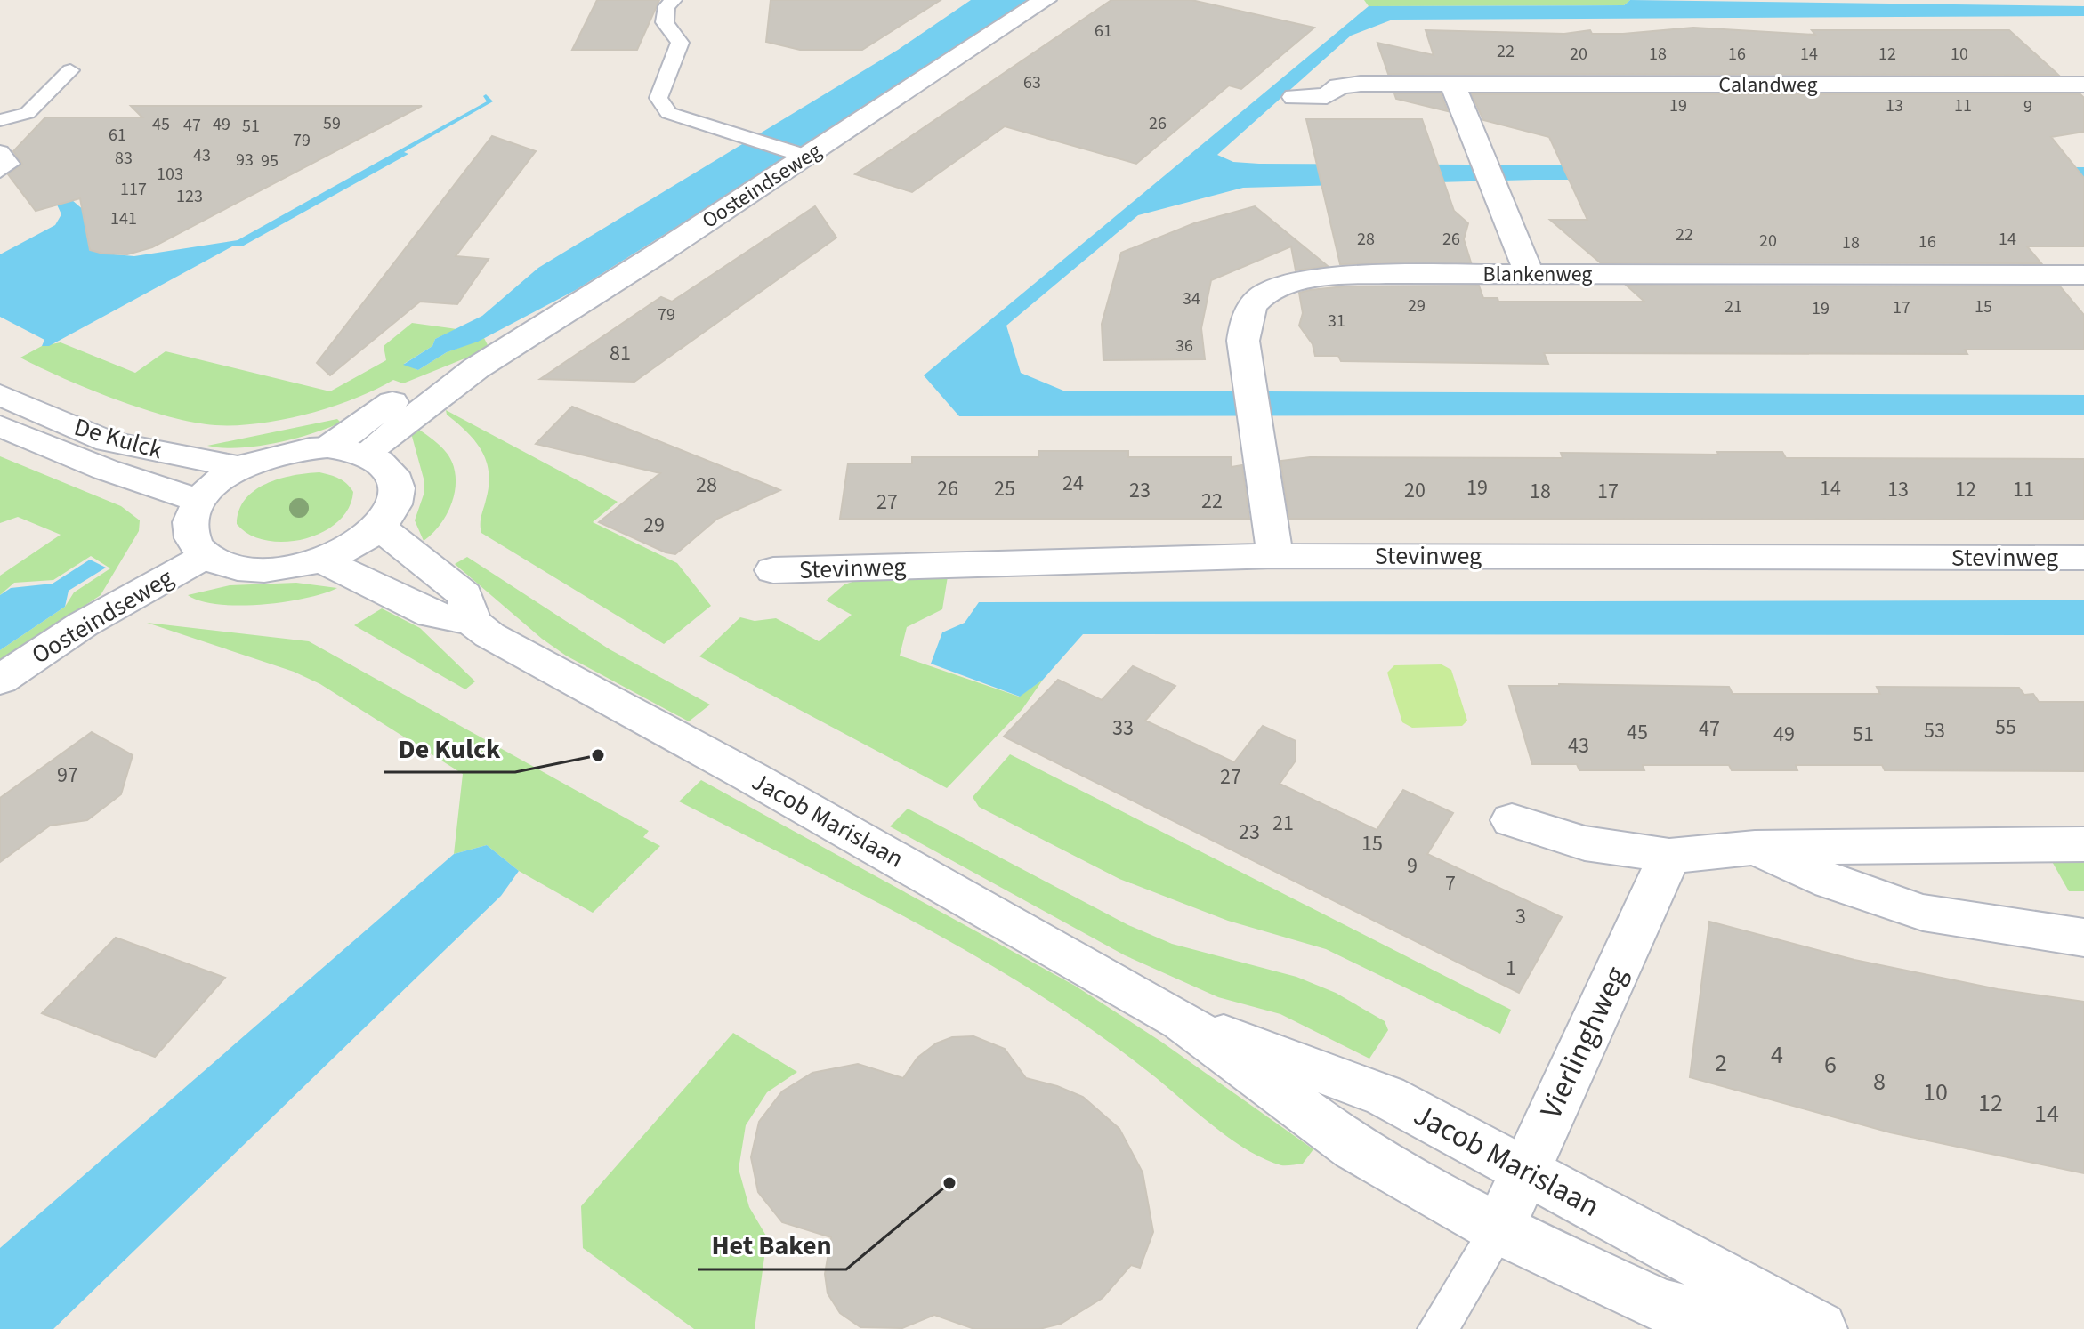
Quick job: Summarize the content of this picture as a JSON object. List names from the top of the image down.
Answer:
{
  "streets": {
    "street": [
      "Calandweg",
      "Oosteindseweg",
      "Blankenweg",
      "De Kulck",
      "Stevinweg",
      "Jacob Marislaan",
      "Vierlinghweg"
    ]
  },
  "crossings": [
    ["Blankenweg", "Stevinweg"],
    ["Jacob Marislaan", "Vierlinghweg"]
  ],
  "places": ["De Kulck", "Het Baken"],
  "house_numbers": [
    "61",
    "22",
    "20",
    "18",
    "16",
    "14",
    "12",
    "10",
    "63",
    "19",
    "13",
    "11",
    "9",
    "59",
    "26",
    "45",
    "49",
    "47",
    "51",
    "61",
    "79",
    "43",
    "83",
    "93",
    "95",
    "103",
    "117",
    "123",
    "141",
    "22",
    "28",
    "26",
    "14",
    "20",
    "16",
    "18",
    "34",
    "29",
    "21",
    "15",
    "17",
    "19",
    "79",
    "31",
    "36",
    "81",
    "24",
    "28",
    "19",
    "26",
    "25",
    "14",
    "13",
    "12",
    "11",
    "23",
    "20",
    "18",
    "17",
    "22",
    "27",
    "29",
    "55",
    "33",
    "47",
    "53",
    "45",
    "49",
    "51",
    "43",
    "97",
    "27",
    "21",
    "23",
    "15",
    "9",
    "7",
    "3",
    "1",
    "4",
    "2",
    "6",
    "8",
    "10",
    "12",
    "14"
  ]
}
